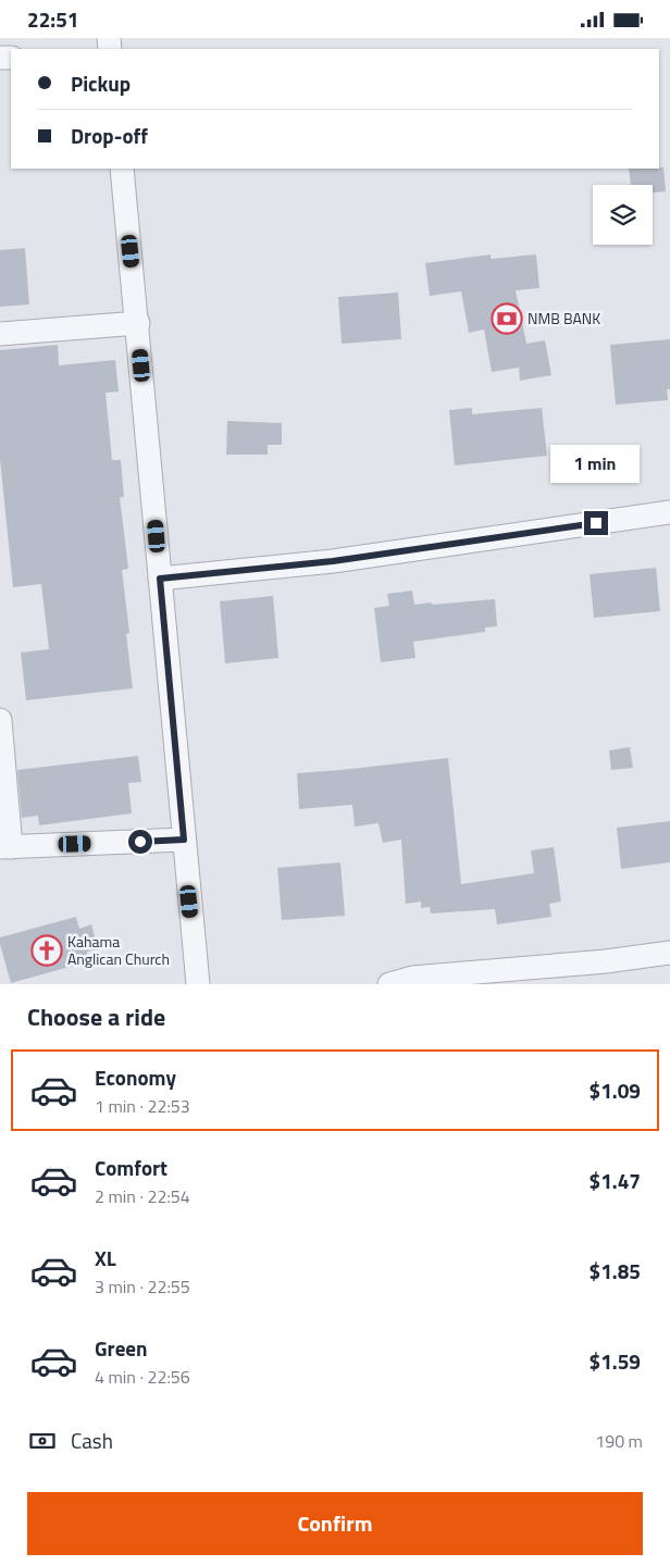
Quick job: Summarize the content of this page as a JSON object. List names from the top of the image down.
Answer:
{
  "places": {
    "bank": ["NMB BANK"],
    "church": ["Kahama Anglican Church"]
  },
  "page": {
    "status": "22:51",
    "banner": ["Pickup", "Drop-off"],
    "bubble": "1 min",
    "heading": "Choose a ride",
    "list": [
      {
        "name": "Economy",
        "note": "1 min · 22:53",
        "value": "$1.09"
      },
      {
        "name": "Comfort",
        "note": "2 min · 22:54",
        "value": "$1.47"
      },
      {
        "name": "XL",
        "note": "3 min · 22:55",
        "value": "$1.85"
      },
      {
        "name": "Green",
        "note": "4 min · 22:56",
        "value": "$1.59"
      }
    ],
    "pay": ["Cash", "190 m"],
    "buttons": "Confirm"
  }
}
